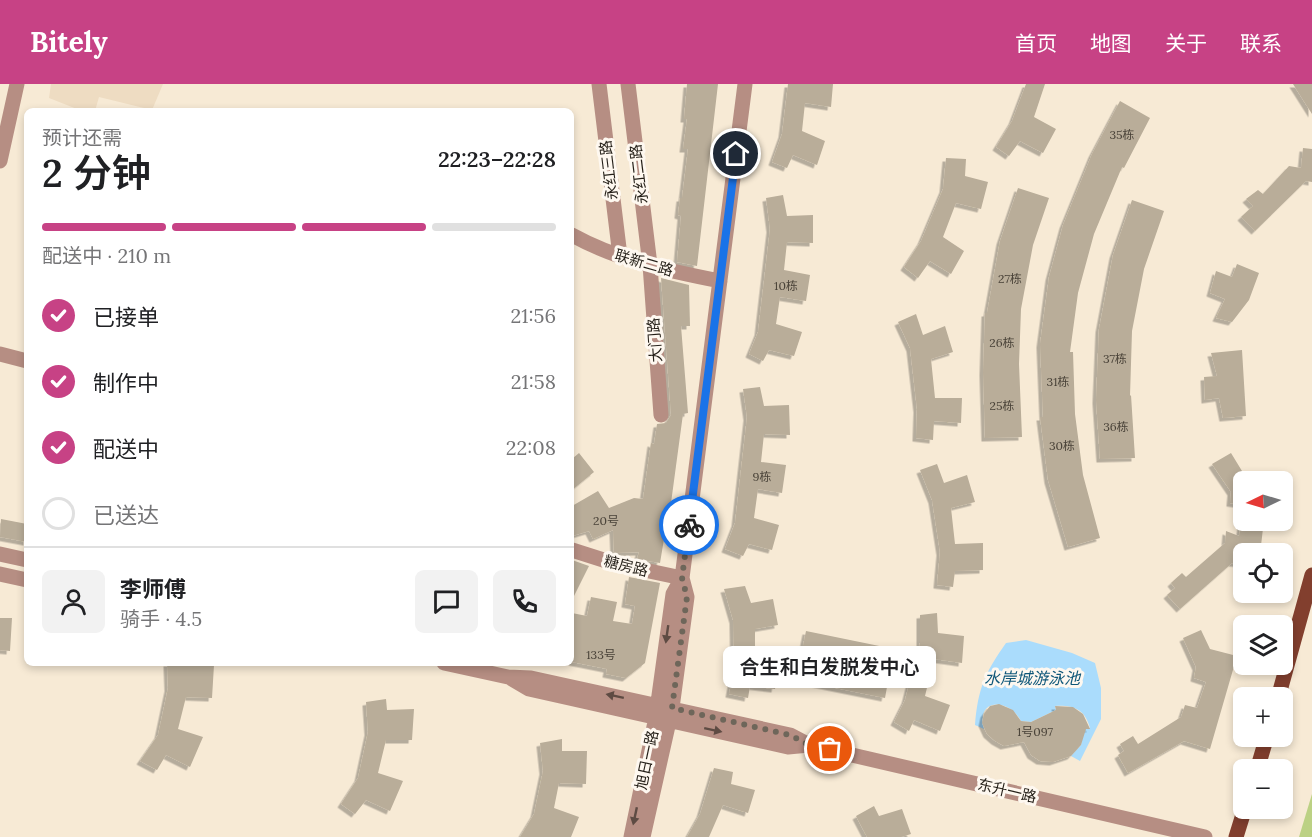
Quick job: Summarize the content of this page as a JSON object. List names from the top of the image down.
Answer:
{
  "streets": {
    "street": [
      "永红三路",
      "永红二路",
      "联新二路",
      "大门路",
      "糖房路",
      "旭日一路",
      "东升一路"
    ]
  },
  "crossings": [
    ["永红三路", "联新二路"],
    ["永红二路", "联新二路"],
    ["永红二路", "大门路"],
    ["联新二路", "大门路"],
    ["联新二路", "旭日一路"],
    ["糖房路", "旭日一路"],
    ["旭日一路", "东升一路"]
  ],
  "water": ["水岸城游泳池"],
  "places": ["合生和白发脱发中心"],
  "house_numbers": [
    "35栋",
    "27栋",
    "10栋",
    "26栋",
    "37栋",
    "31栋",
    "25栋",
    "36栋",
    "30栋",
    "9栋",
    "20号",
    "133号",
    "1号097"
  ],
  "north": "left",
  "page": {
    "header": "Bitely",
    "nav": [
      "首页",
      "地图",
      "关于",
      "联系"
    ],
    "heading": ["2 分钟", "预计还需", "22:23–22:28"],
    "panel": ["李师傅", "骑手 · 4.5"],
    "bar": "配送中 · 210 m",
    "list": [
      ["已接单", "21:56"],
      ["制作中", "21:58"],
      ["配送中", "22:08"],
      "已送达"
    ],
    "map_buttons": ["+", "−"],
    "bubble": "合生和白发脱发中心"
  }
}
